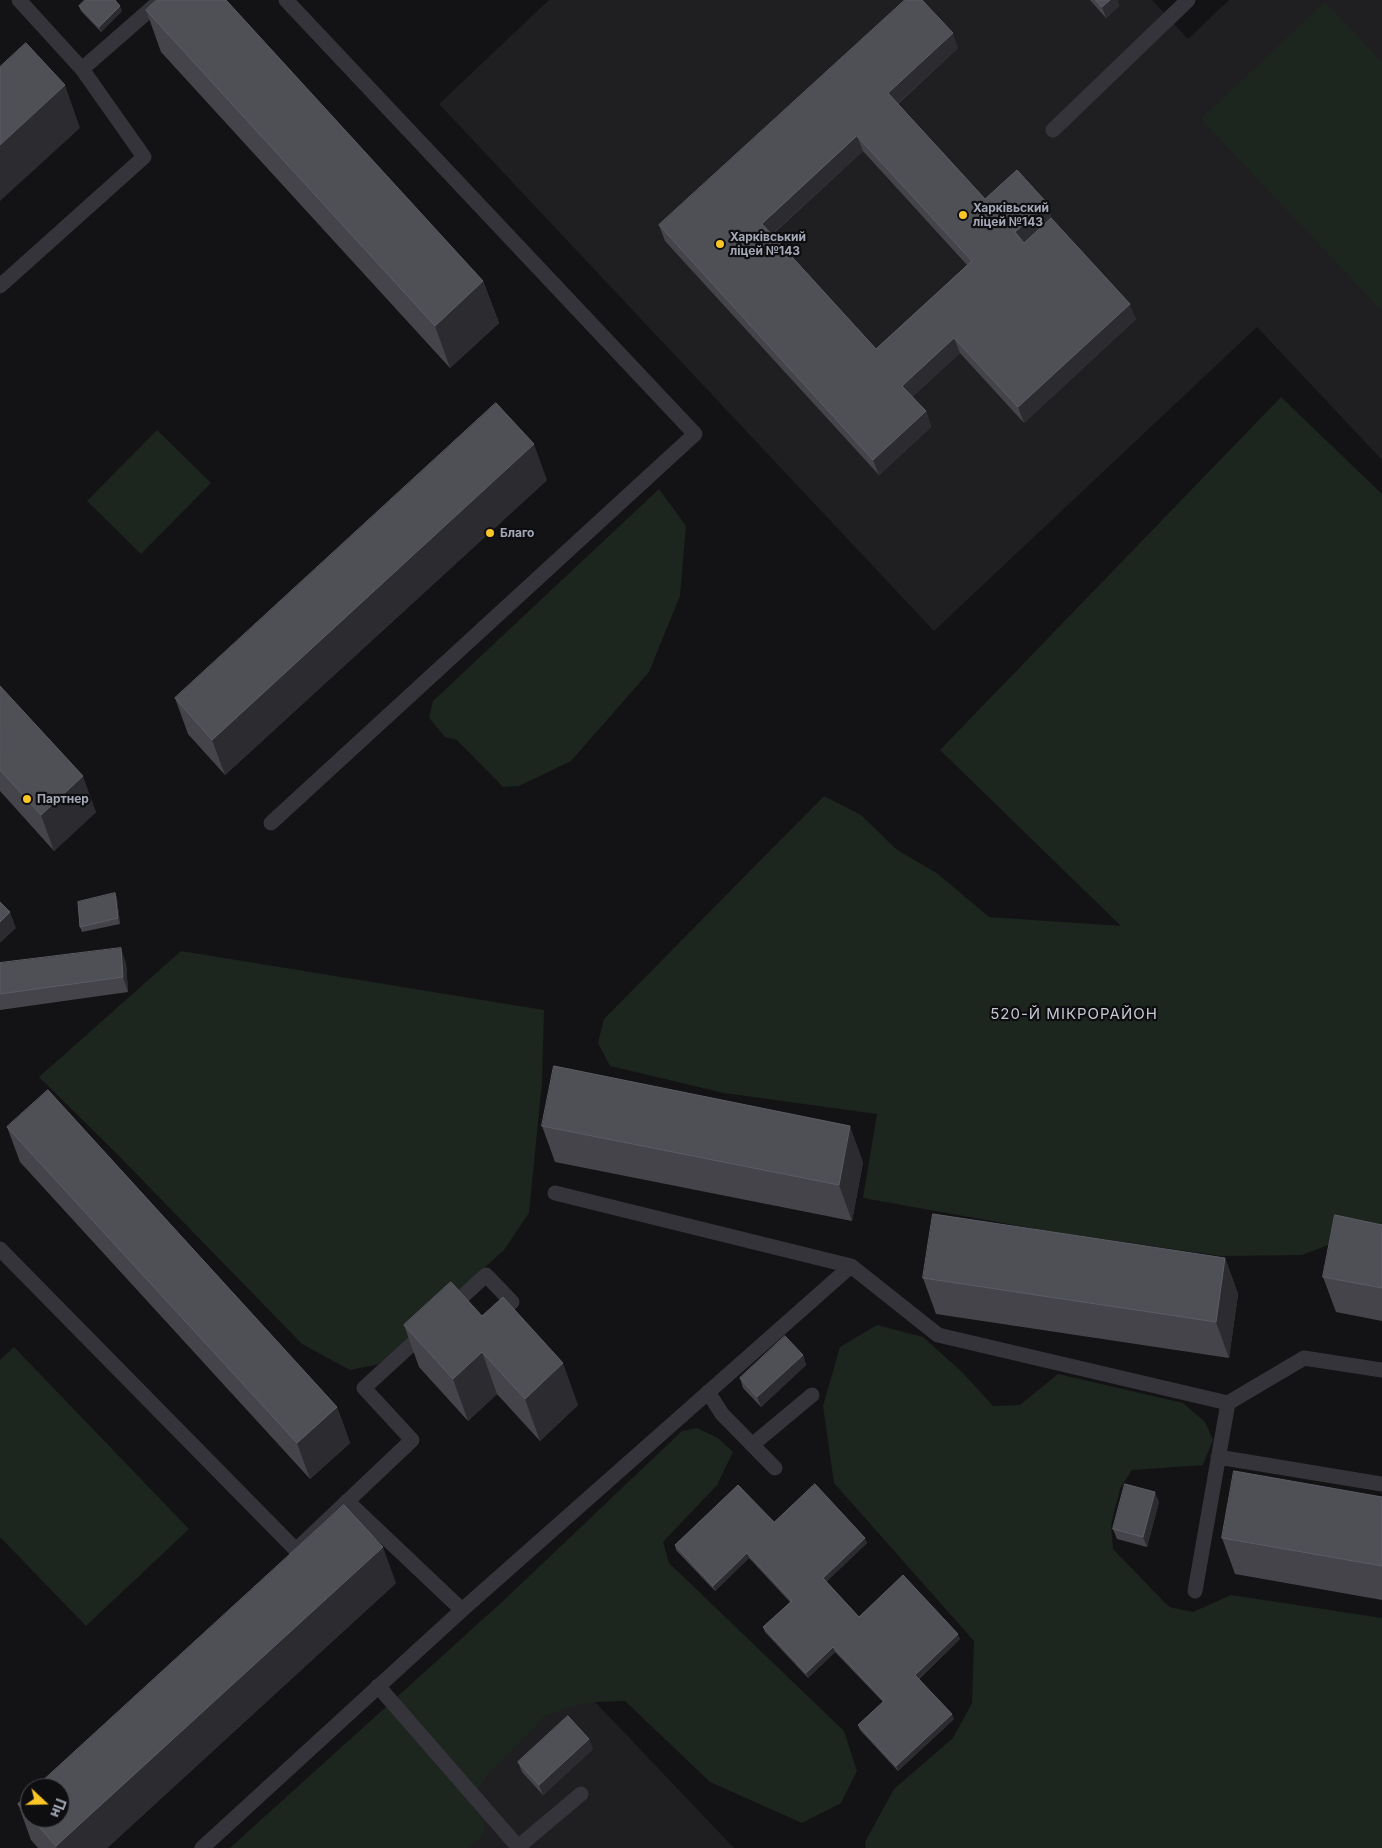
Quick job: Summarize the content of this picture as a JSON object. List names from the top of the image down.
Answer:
{
  "districts": ["520-Й МІКРОРАЙОН"],
  "places": [
    "Харківьский ліцей №143",
    "Харківський ліцей №143",
    "Благо",
    "Партнер"
  ],
  "north": "right"
}
